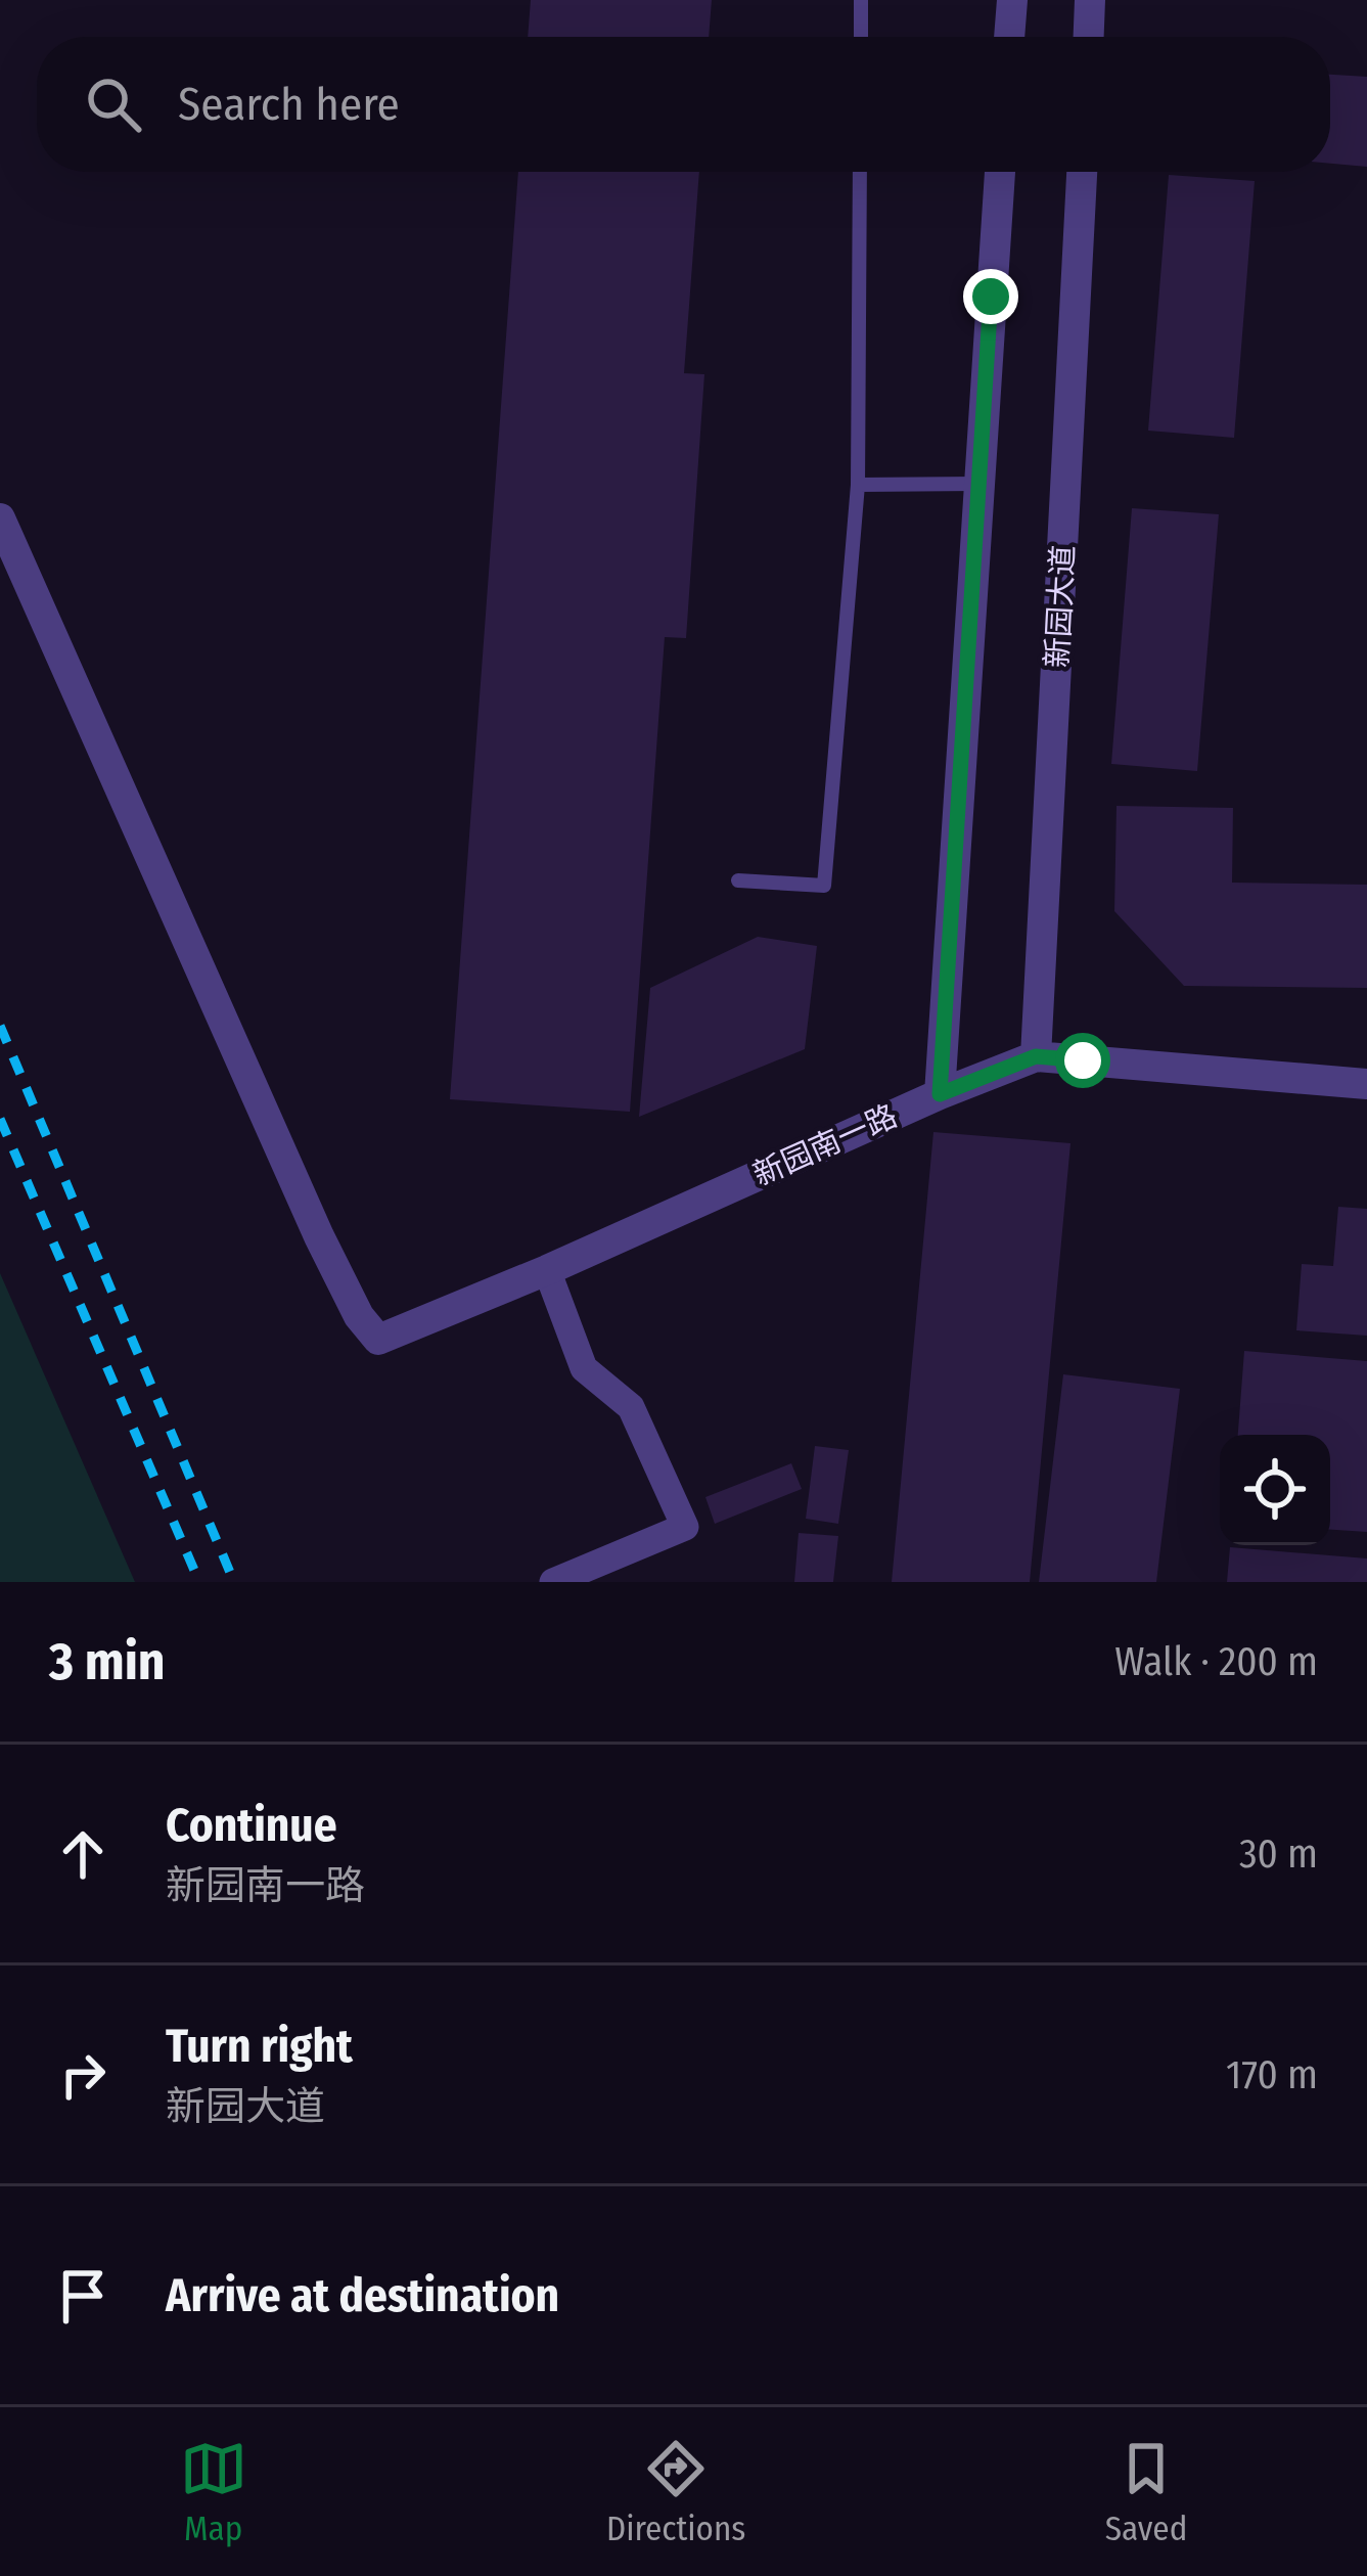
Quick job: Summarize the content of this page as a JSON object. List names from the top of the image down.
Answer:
{
  "streets": {
    "street": ["新园大道", "新园南一路"]
  },
  "crossings": [
    ["新园大道", "新园南一路"]
  ],
  "page": {
    "search": "Search here",
    "heading": ["3 min", "Walk · 200 m"],
    "list": [
      ["Continue", "新园南一路", "30 m"],
      ["Turn right", "新园大道", "170 m"],
      "Arrive at destination"
    ],
    "nav": ["Map", "Directions", "Saved"]
  }
}
